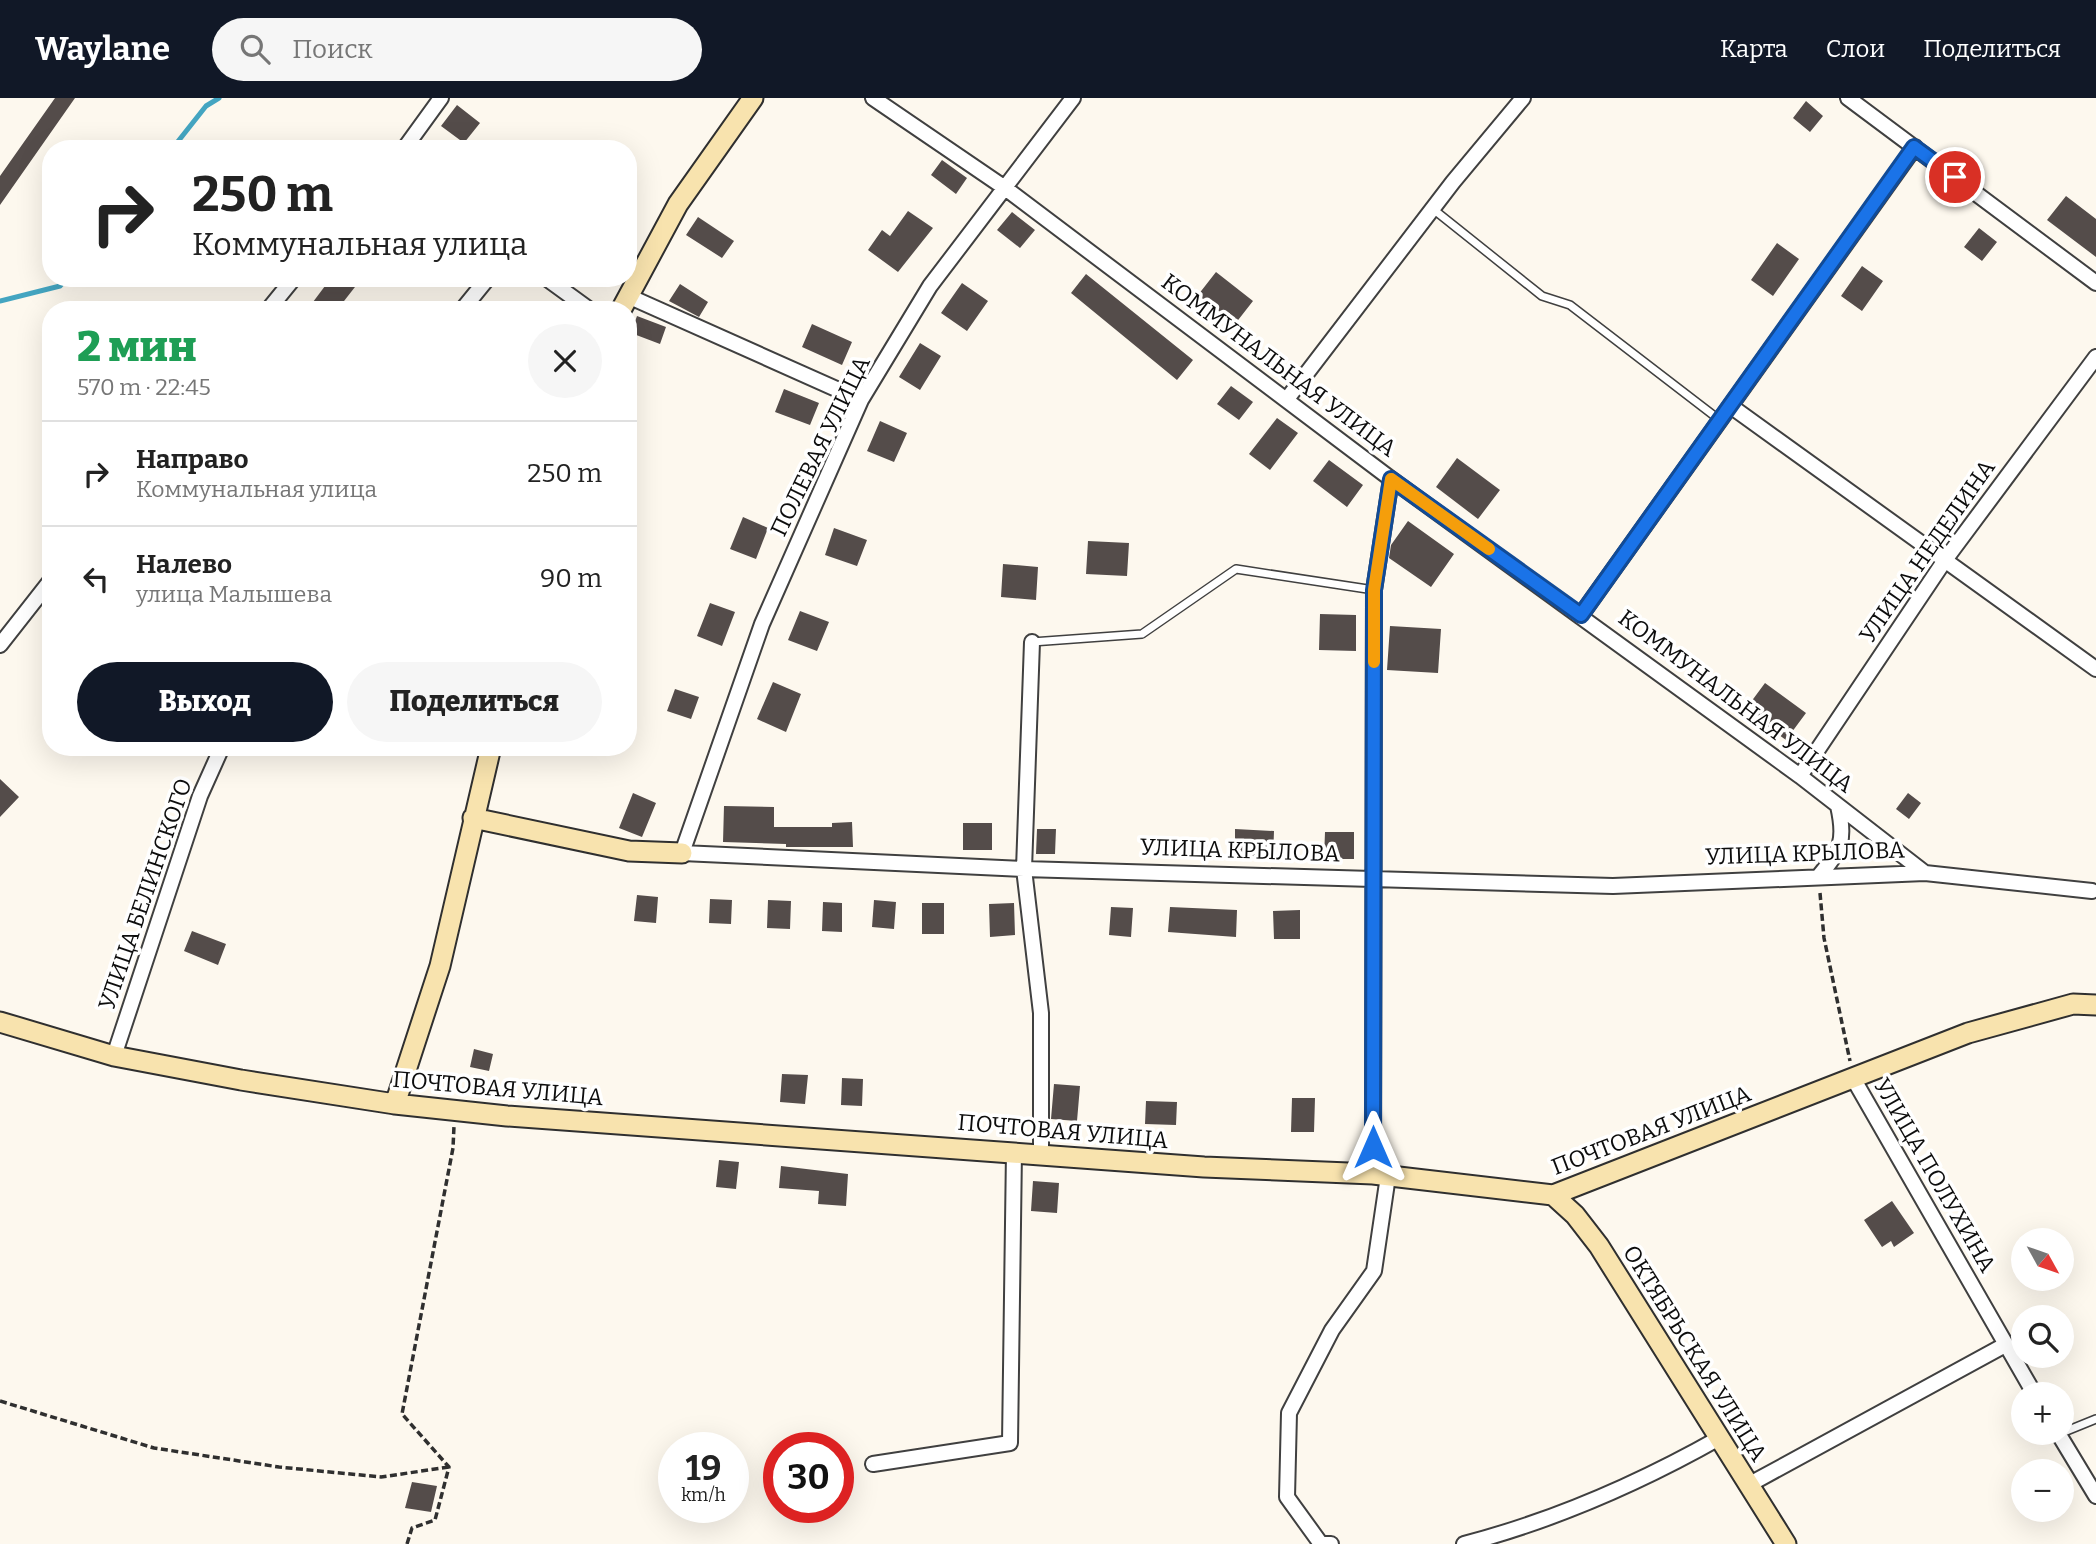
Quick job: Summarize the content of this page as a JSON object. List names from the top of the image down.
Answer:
{
  "streets": {
    "main road": ["УЛИЦА КРЫЛОВА", "ПОЧТОВАЯ УЛИЦА", "ОКТЯБРЬСКАЯ УЛИЦА"],
    "street": [
      "КОММУНАЛЬНАЯ УЛИЦА",
      "ПОЛЕВАЯ УЛИЦА",
      "УЛИЦА НЕДЕЛИНА",
      "УЛИЦА БЕЛИНСКОГО",
      "УЛИЦА ПОЛУХИНА"
    ]
  },
  "crossings": [
    ["КОММУНАЛЬНАЯ УЛИЦА", "ПОЛЕВАЯ УЛИЦА"],
    ["КОММУНАЛЬНАЯ УЛИЦА", "УЛИЦА НЕДЕЛИНА"],
    ["КОММУНАЛЬНАЯ УЛИЦА", "УЛИЦА КРЫЛОВА"],
    ["ПОЛЕВАЯ УЛИЦА", "УЛИЦА КРЫЛОВА"],
    ["УЛИЦА КРЫЛОВА", "УЛИЦА ПОЛУХИНА"],
    ["УЛИЦА БЕЛИНСКОГО", "ПОЧТОВАЯ УЛИЦА"],
    ["ПОЧТОВАЯ УЛИЦА", "УЛИЦА ПОЛУХИНА"],
    ["ПОЧТОВАЯ УЛИЦА", "ОКТЯБРЬСКАЯ УЛИЦА"]
  ],
  "north": "bottom right",
  "page": {
    "header": "Waylane",
    "search": "Поиск",
    "nav": ["Карта", "Слои", "Поделиться"],
    "turn": ["250 m", "Коммунальная улица"],
    "heading": ["2 мин", "570 m · 22:45"],
    "list": [
      {
        "name": "Направо",
        "note": "Коммунальная улица",
        "value": "250 m"
      },
      {
        "name": "Налево",
        "note": "улица Малышева",
        "value": "90 m"
      }
    ],
    "buttons": ["Выход", "Поделиться"],
    "map_buttons": ["+", "−"],
    "speed": "19 km/h",
    "limit": "30"
  }
}
